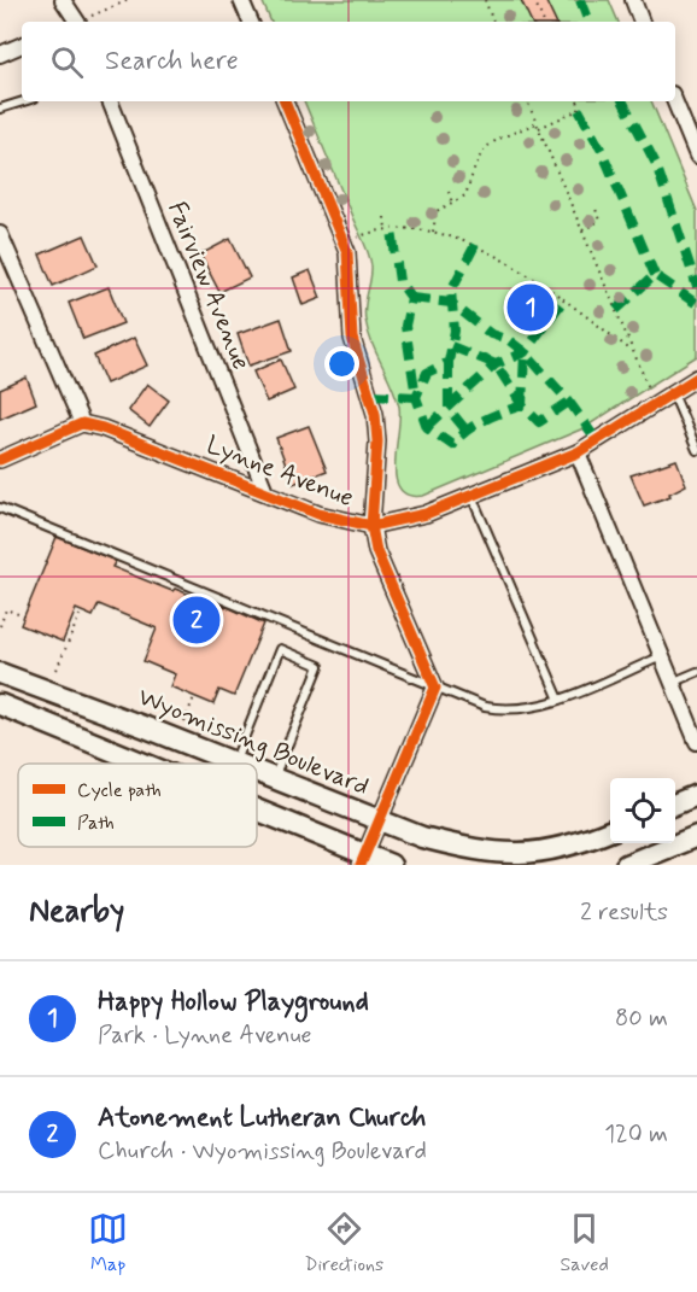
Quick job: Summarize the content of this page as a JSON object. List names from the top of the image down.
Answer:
{
  "streets": {
    "main road": ["Wyomissing Boulevard"],
    "street": ["Fairview Avenue", "Lynne Avenue"]
  },
  "crossings": [
    ["Fairview Avenue", "Lynne Avenue"]
  ],
  "legend": ["Cycle path", "Path"],
  "page": {
    "search": "Search here",
    "pins": ["1", "2"],
    "heading": ["Nearby", "2 results"],
    "list": [
      {
        "mark": "1",
        "name": "Happy Hollow Playground",
        "note": "Park · Lynne Avenue",
        "value": "80 m"
      },
      {
        "mark": "2",
        "name": "Atonement Lutheran Church",
        "note": "Church · Wyomissing Boulevard",
        "value": "120 m"
      }
    ],
    "nav": ["Map", "Directions", "Saved"]
  }
}
